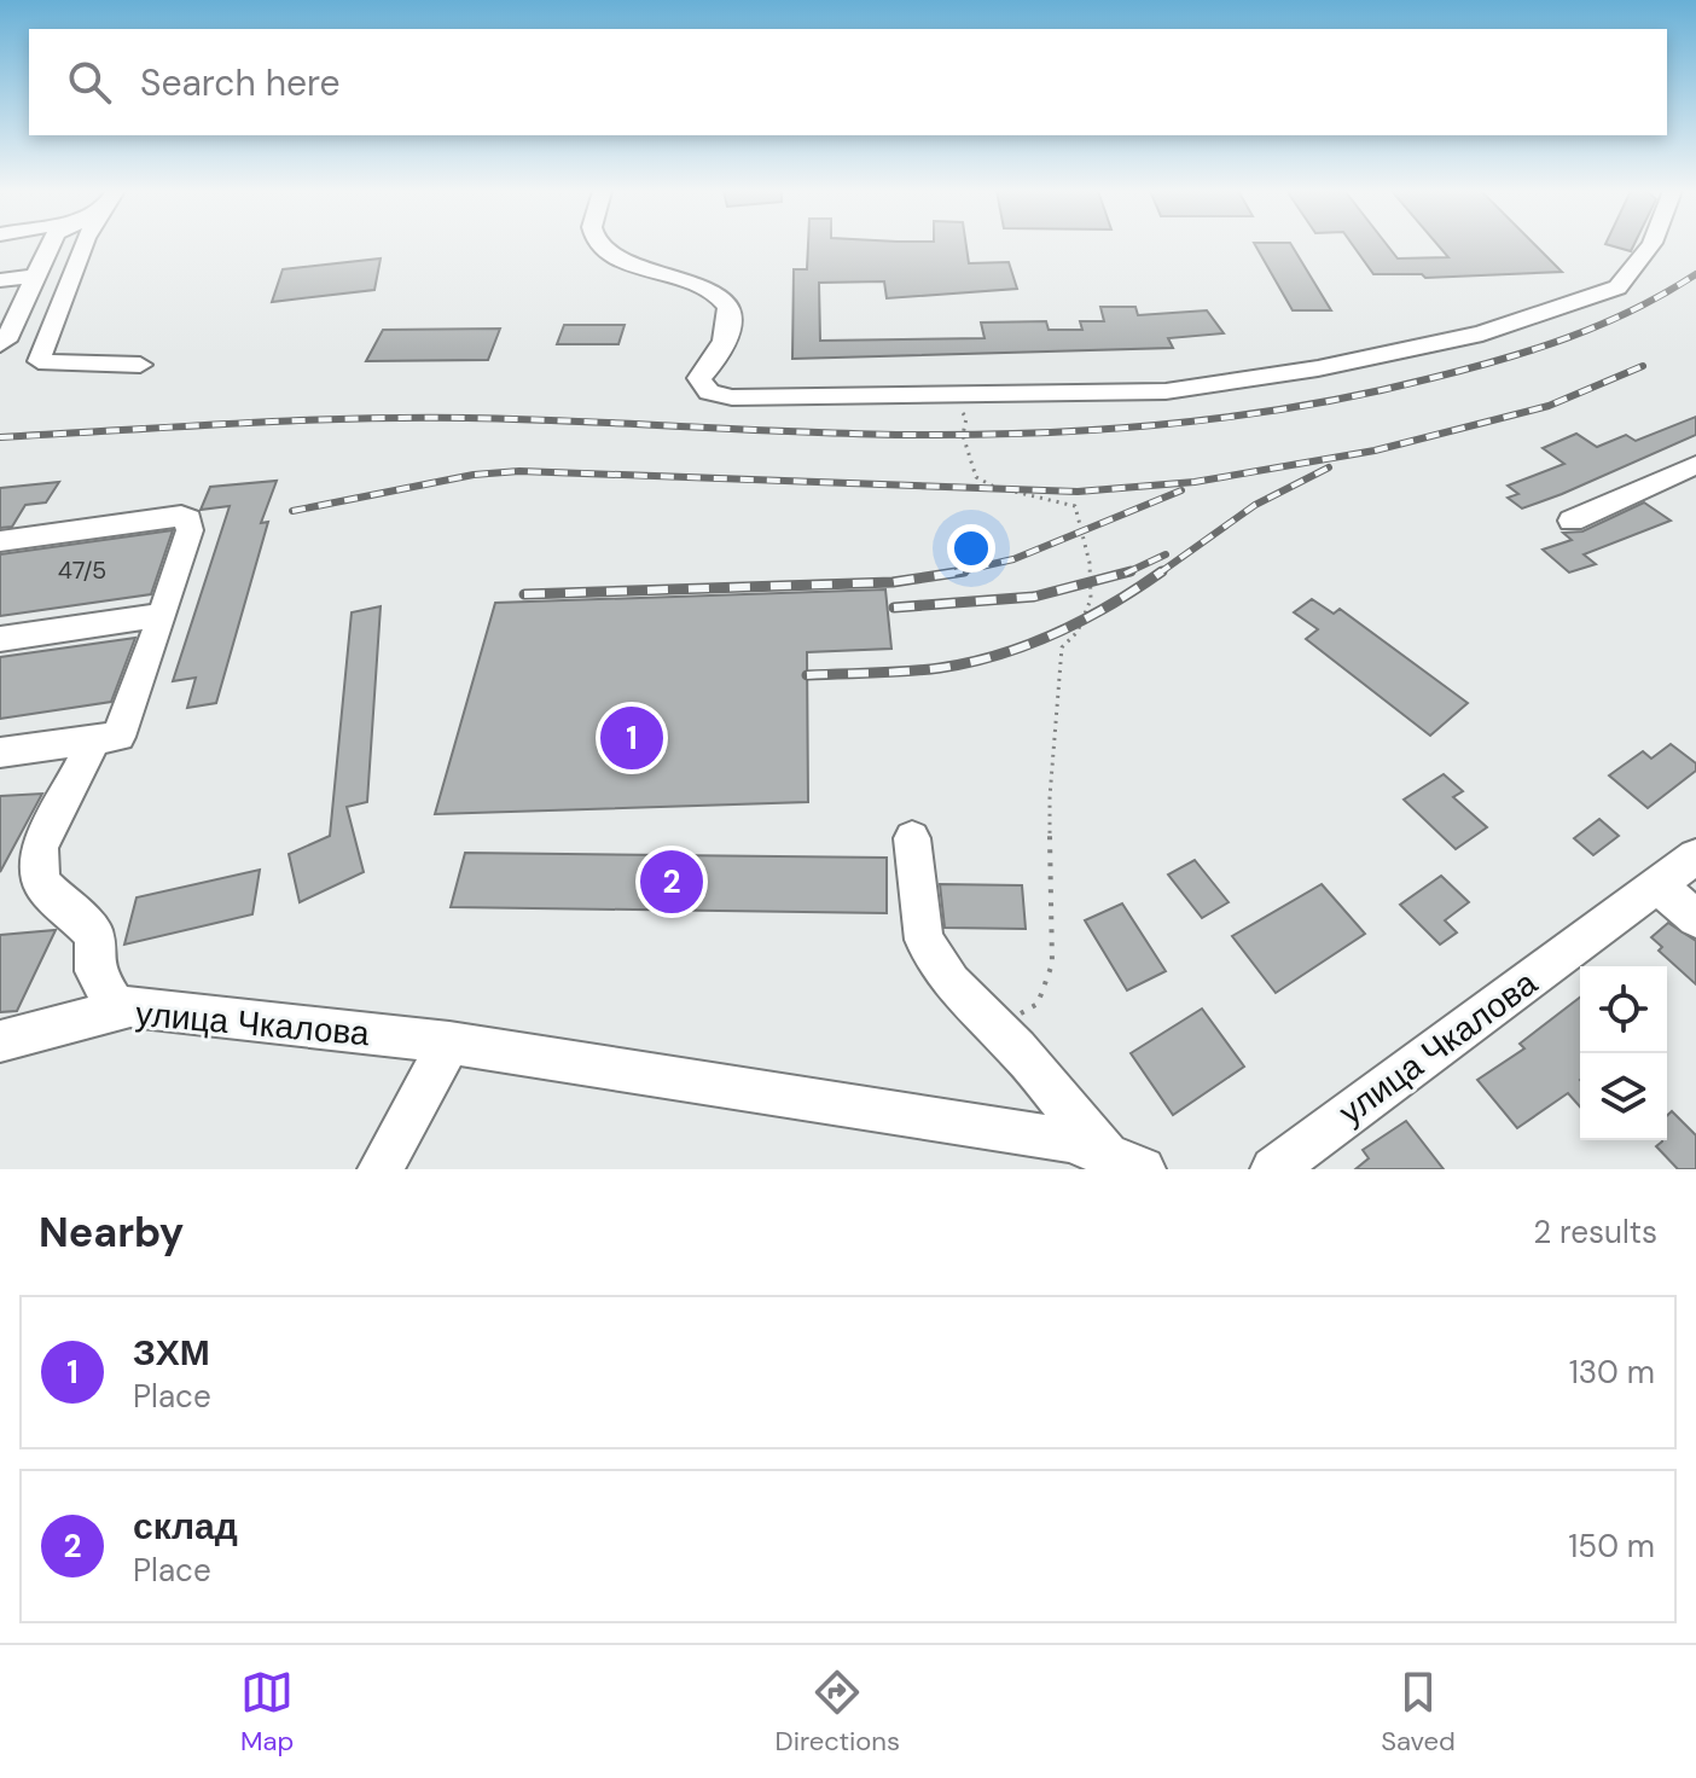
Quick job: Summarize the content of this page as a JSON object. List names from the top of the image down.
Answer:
{
  "streets": {
    "street": ["улица Чкалова"]
  },
  "house_numbers": ["47/5"],
  "page": {
    "search": "Search here",
    "pins": ["1", "2"],
    "heading": ["Nearby", "2 results"],
    "list": [
      {
        "mark": "1",
        "name": "ЗХМ",
        "note": "Place",
        "value": "130 m"
      },
      {
        "mark": "2",
        "name": "склад",
        "note": "Place",
        "value": "150 m"
      }
    ],
    "nav": ["Map", "Directions", "Saved"]
  }
}
